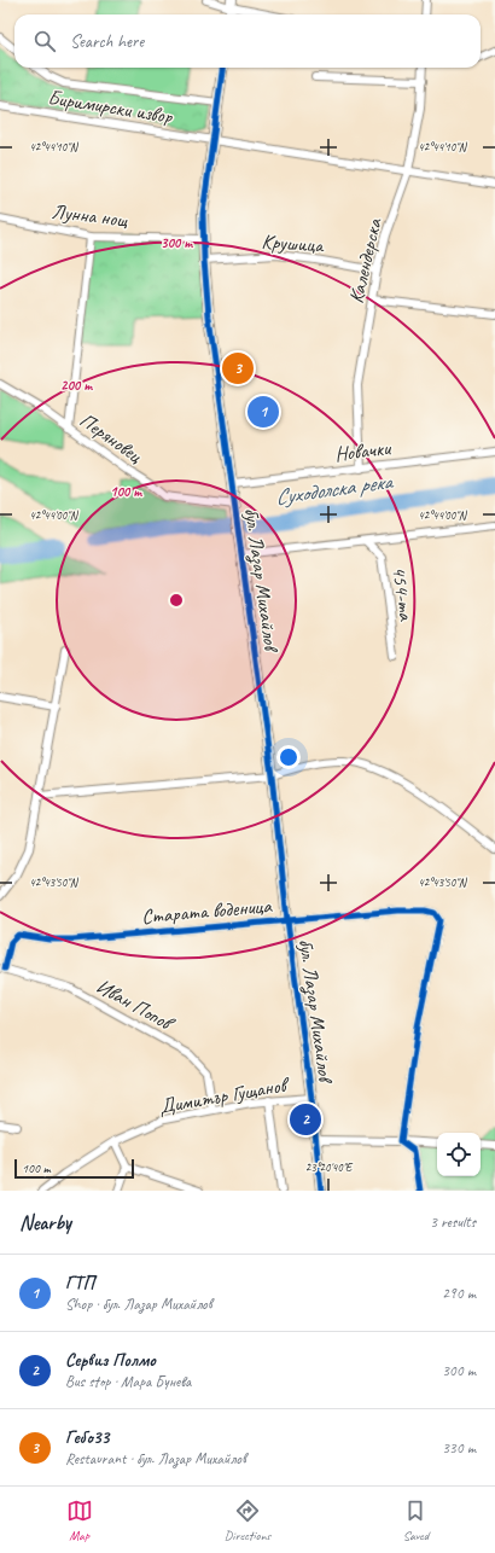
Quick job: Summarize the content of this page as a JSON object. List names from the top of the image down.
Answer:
{
  "streets": {
    "street": [
      "Биримирски извор",
      "Лунна нощ",
      "Крушица",
      "Календерска",
      "Перяновец",
      "Новачки",
      "бул. Лазар Михайлов",
      "454-та",
      "Старата воденица",
      "Иван Попов",
      "Димитър Гущанов"
    ]
  },
  "crossings": [
    ["Биримирски извор", "Календерска"],
    ["Биримирски извор", "бул. Лазар Михайлов"],
    ["Лунна нощ", "бул. Лазар Михайлов"],
    ["Крушица", "Календерска"],
    ["Крушица", "бул. Лазар Михайлов"],
    ["Календерска", "Новачки"],
    ["Перяновец", "бул. Лазар Михайлов"],
    ["Новачки", "бул. Лазар Михайлов"],
    ["бул. Лазар Михайлов", "Старата воденица"],
    ["бул. Лазар Михайлов", "Димитър Гущанов"],
    ["Старата воденица", "Иван Попов"],
    ["Иван Попов", "Димитър Гущанов"]
  ],
  "water": ["Суходолска река"],
  "scale_bar": "100 m",
  "page": {
    "search": "Search here",
    "pins": ["3", "1", "2"],
    "scale": "100 m",
    "heading": ["Nearby", "3 results"],
    "list": [
      {
        "mark": "1",
        "name": "ГТП",
        "note": "Shop · бул. Лазар Михайлов",
        "value": "290 m"
      },
      {
        "mark": "2",
        "name": "Сервиз Полмо",
        "note": "Bus stop · Мара Бунева",
        "value": "300 m"
      },
      {
        "mark": "3",
        "name": "Гебо33",
        "note": "Restaurant · бул. Лазар Михайлов",
        "value": "330 m"
      }
    ],
    "nav": ["Map", "Directions", "Saved"]
  },
  "coordinates": [
    "42°44'10\"N",
    "42°44'00\"N",
    "42°43'50\"N",
    "23°20'40\"E"
  ],
  "rings": ["300 m", "200 m", "100 m"]
}
